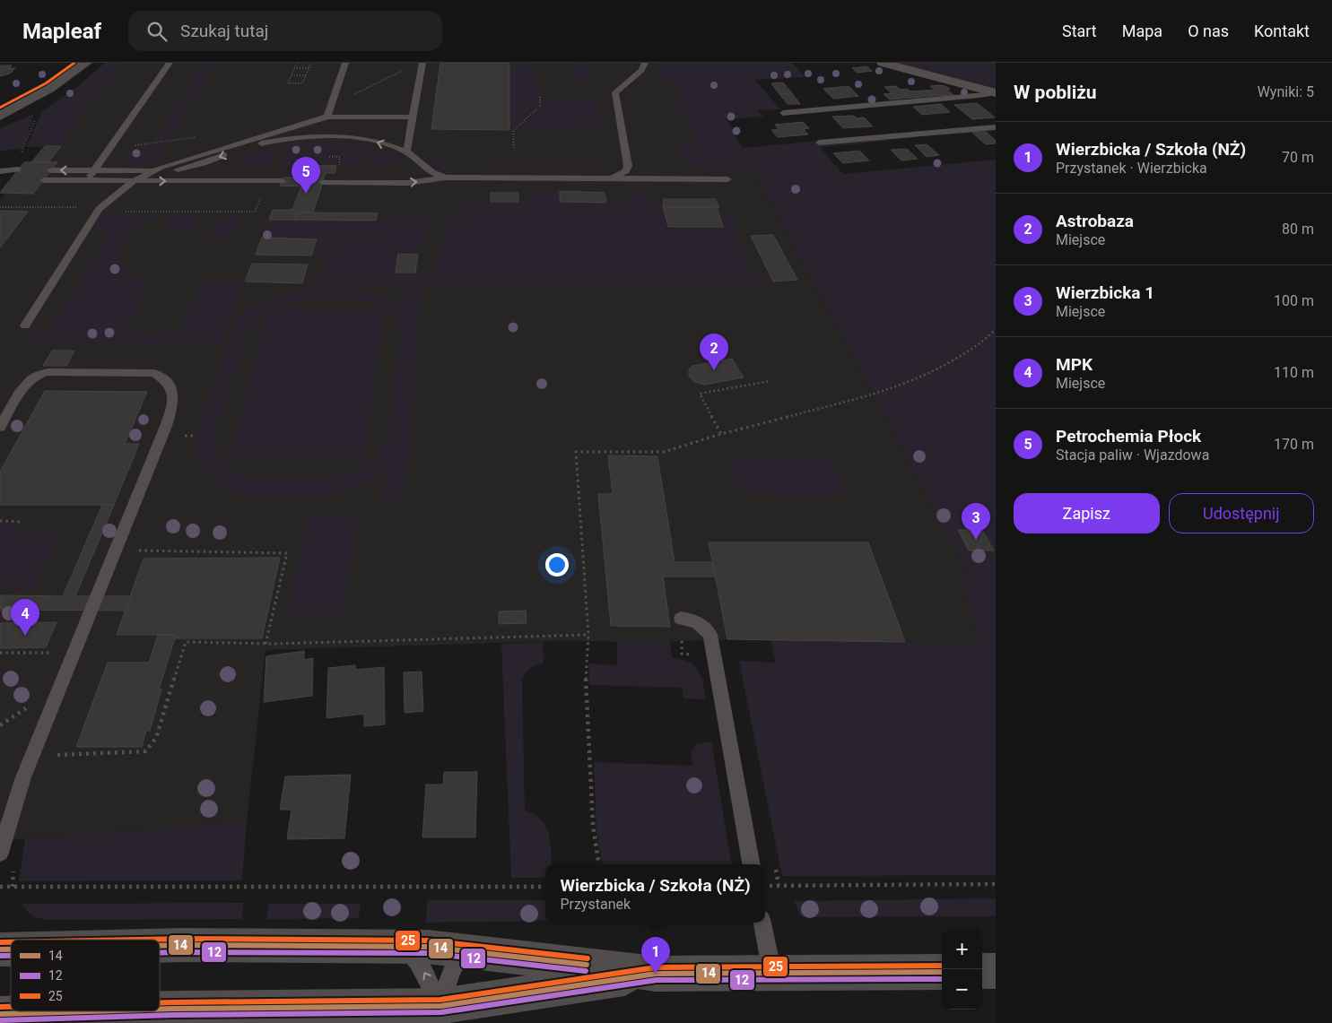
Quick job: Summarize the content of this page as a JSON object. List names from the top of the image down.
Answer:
{
  "lines": ["transit line 25", "transit line 14", "transit line 12"],
  "legend": ["14", "12", "25"],
  "page": {
    "header": "Mapleaf",
    "search": "Szukaj tutaj",
    "nav": [
      "Start",
      "Mapa",
      "O nas",
      "Kontakt"
    ],
    "heading": ["W pobliżu", "Wyniki: 5"],
    "list": [
      {
        "mark": "1",
        "name": "Wierzbicka / Szkoła (NŻ)",
        "note": "Przystanek · Wierzbicka",
        "value": "70 m"
      },
      {
        "mark": "2",
        "name": "Astrobaza",
        "note": "Miejsce",
        "value": "80 m"
      },
      {
        "mark": "3",
        "name": "Wierzbicka 1",
        "note": "Miejsce",
        "value": "100 m"
      },
      {
        "mark": "4",
        "name": "MPK",
        "note": "Miejsce",
        "value": "110 m"
      },
      {
        "mark": "5",
        "name": "Petrochemia Płock",
        "note": "Stacja paliw · Wjazdowa",
        "value": "170 m"
      }
    ],
    "pins": [
      "5",
      "2",
      "3",
      "4",
      "1"
    ],
    "buttons": ["Zapisz", "Udostępnij"],
    "popup": ["Wierzbicka / Szkoła (NŻ)", "Przystanek"],
    "map_buttons": ["+", "−"]
  }
}
